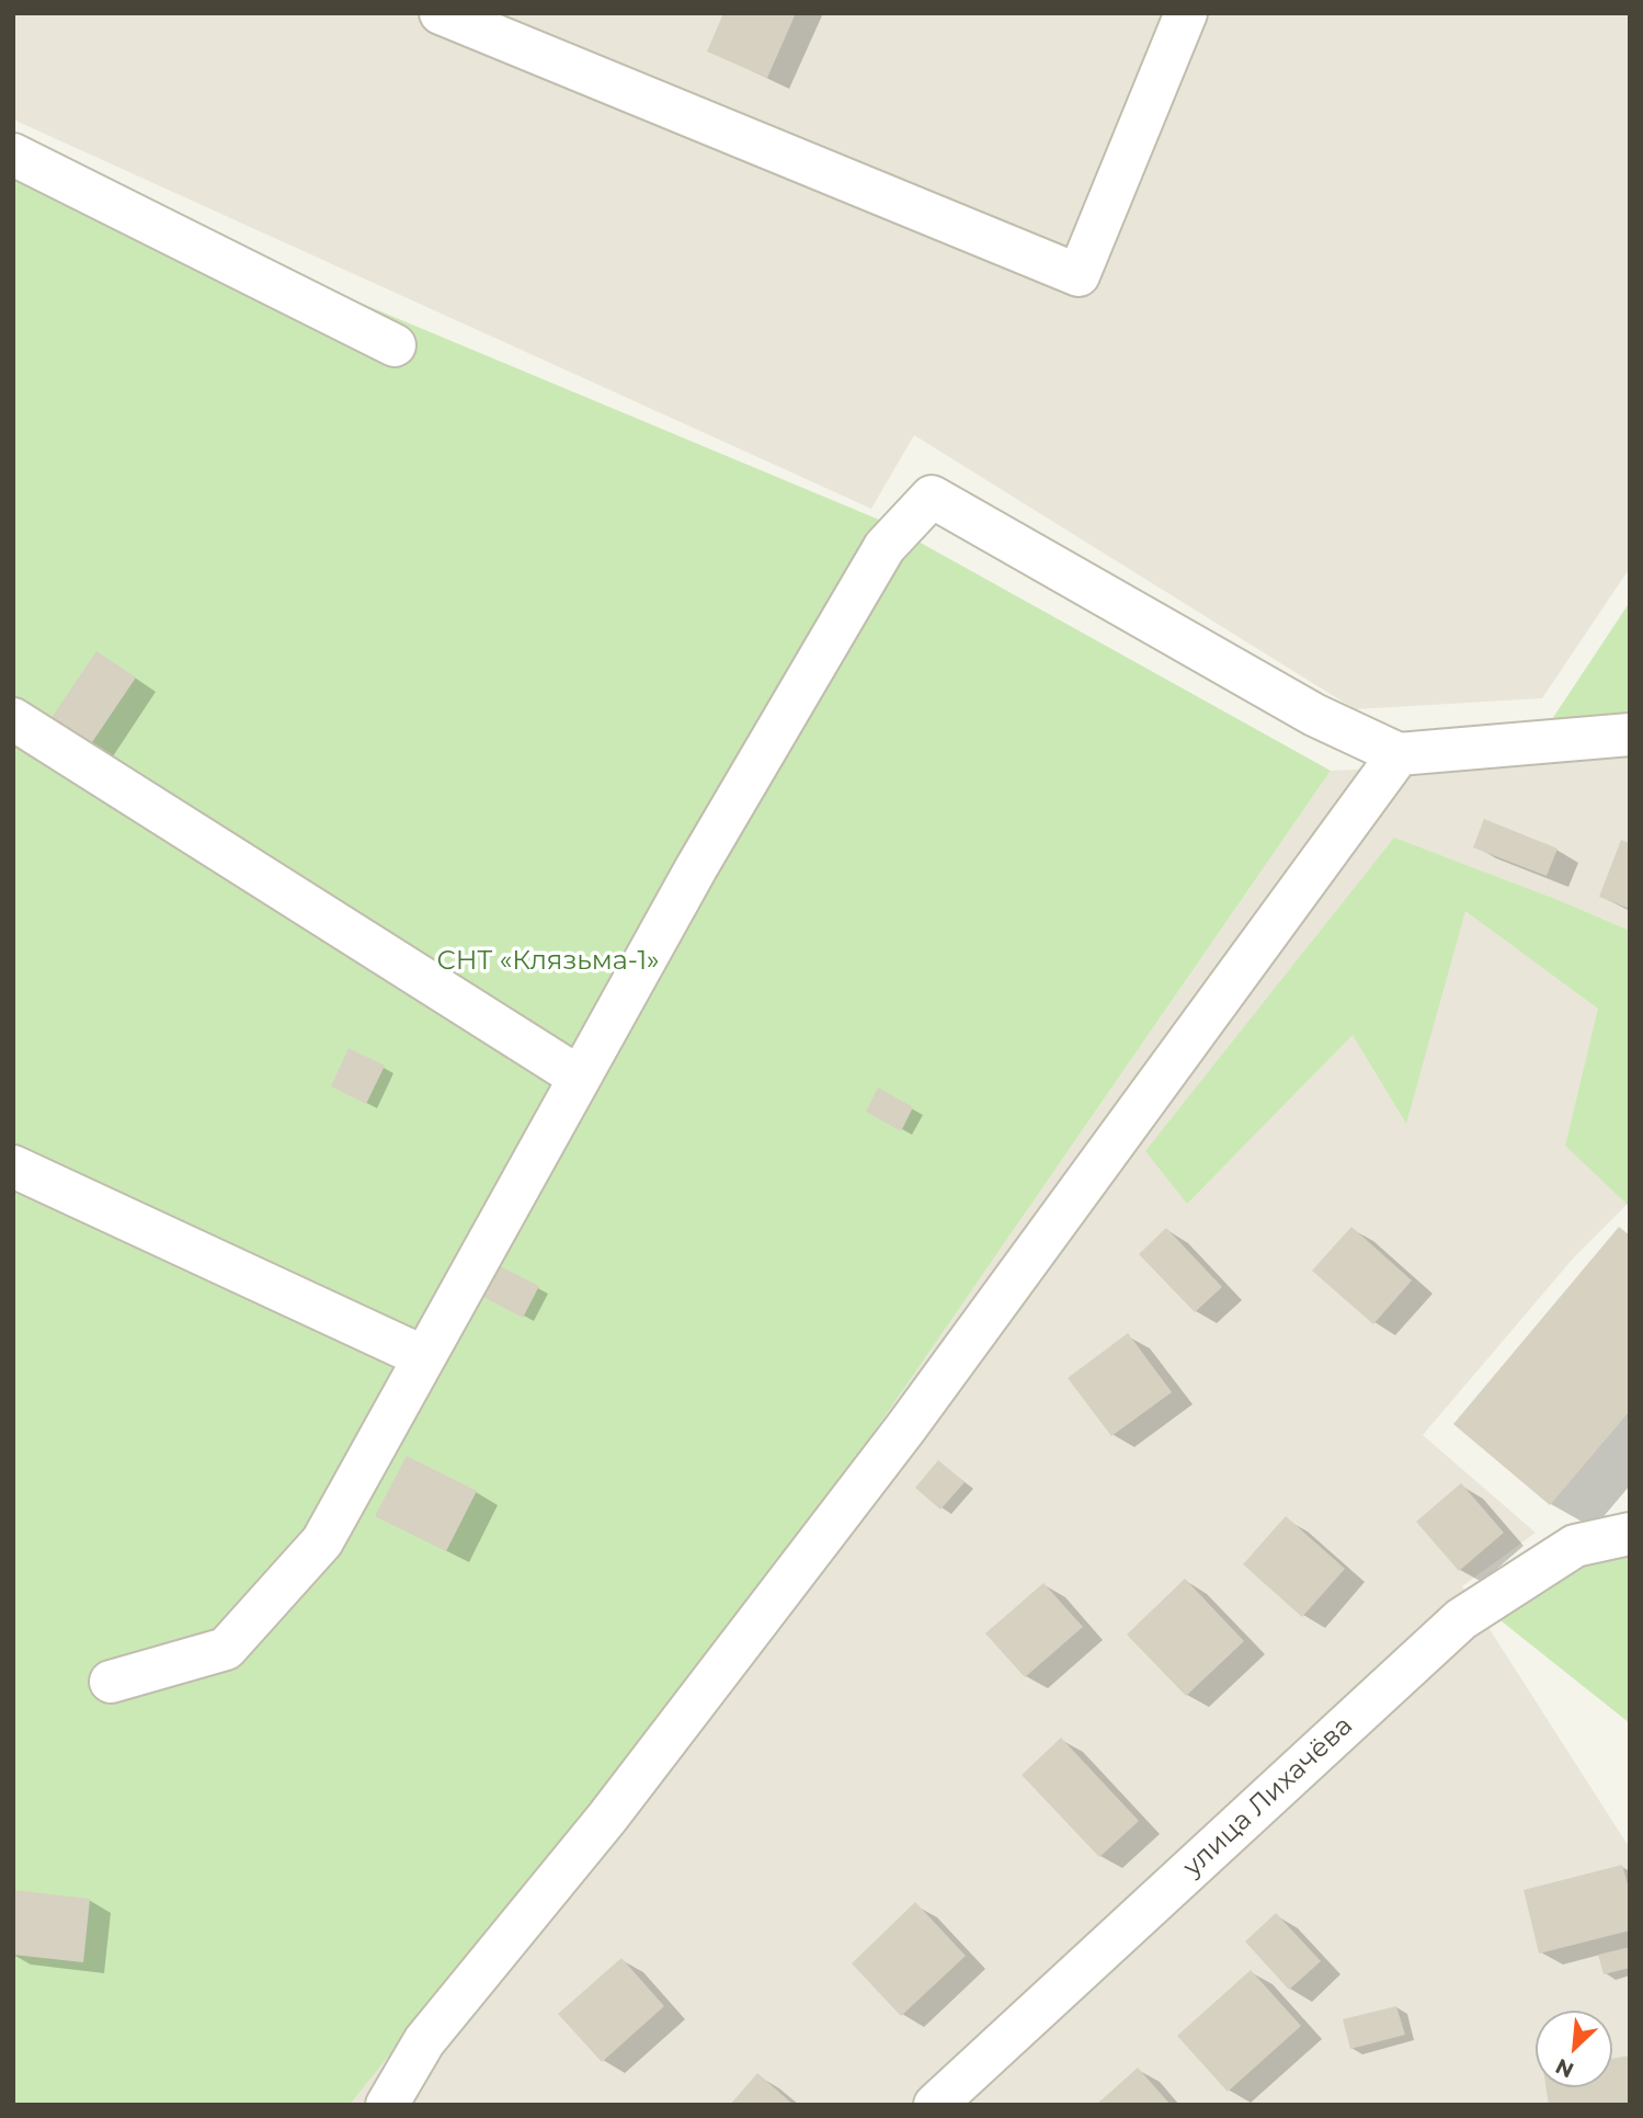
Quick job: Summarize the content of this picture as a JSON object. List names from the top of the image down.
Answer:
{
  "streets": {
    "street": ["улица Лихачёва"]
  },
  "parks": ["СНТ «Клязьма-1»"],
  "north": "bottom left"
}
